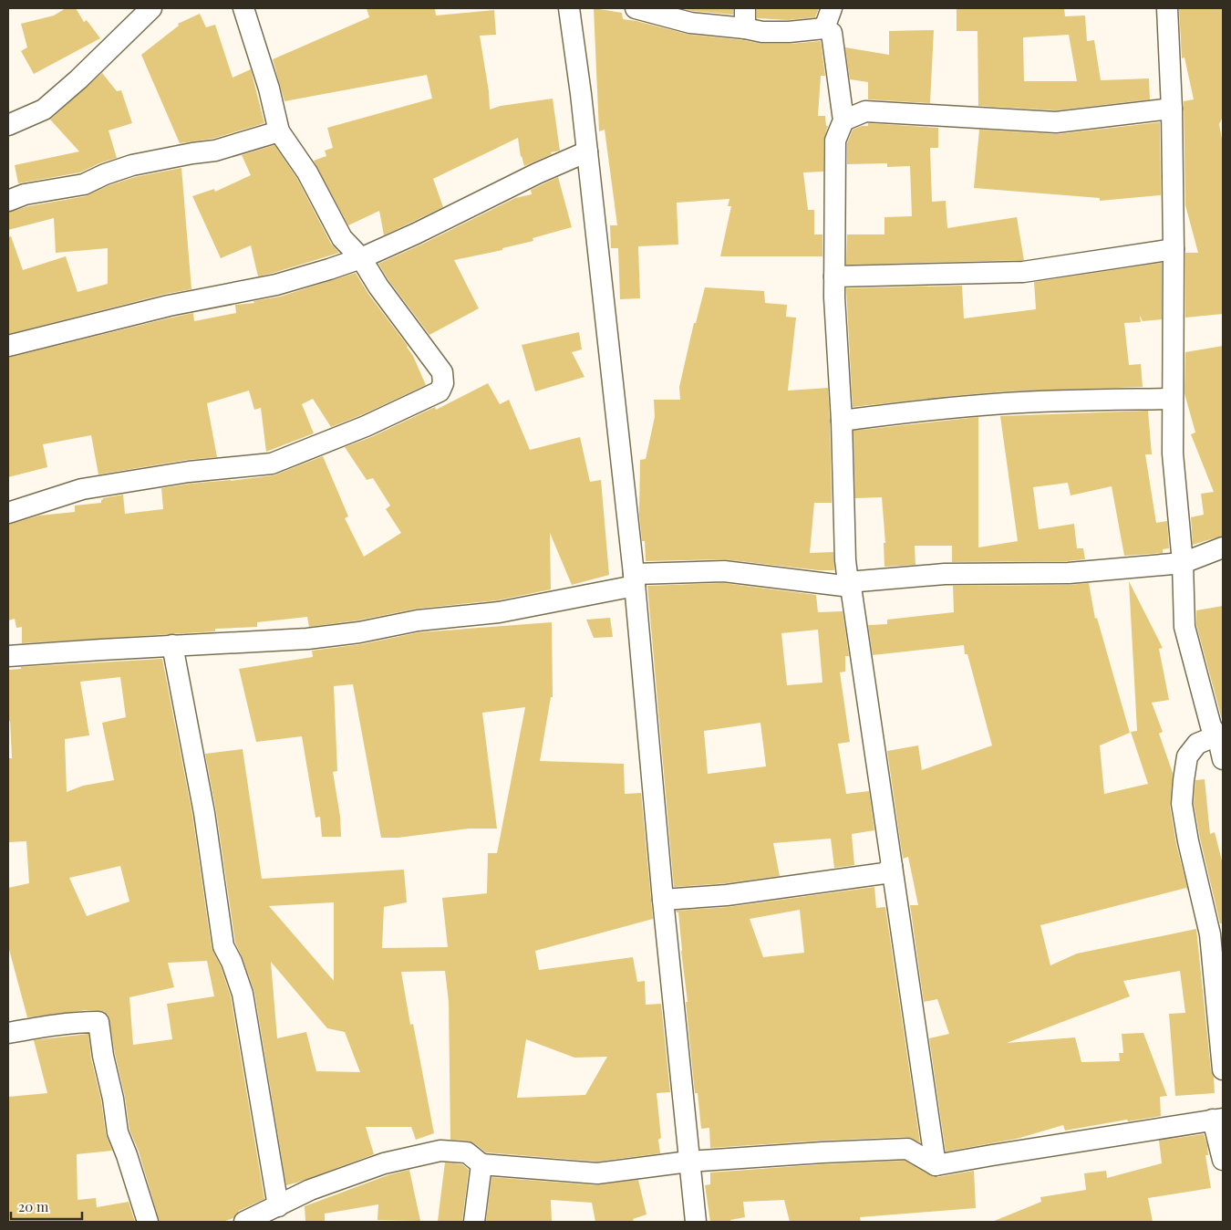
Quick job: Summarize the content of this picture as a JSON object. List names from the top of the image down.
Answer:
{
  "scale_bar": "20 m"
}
